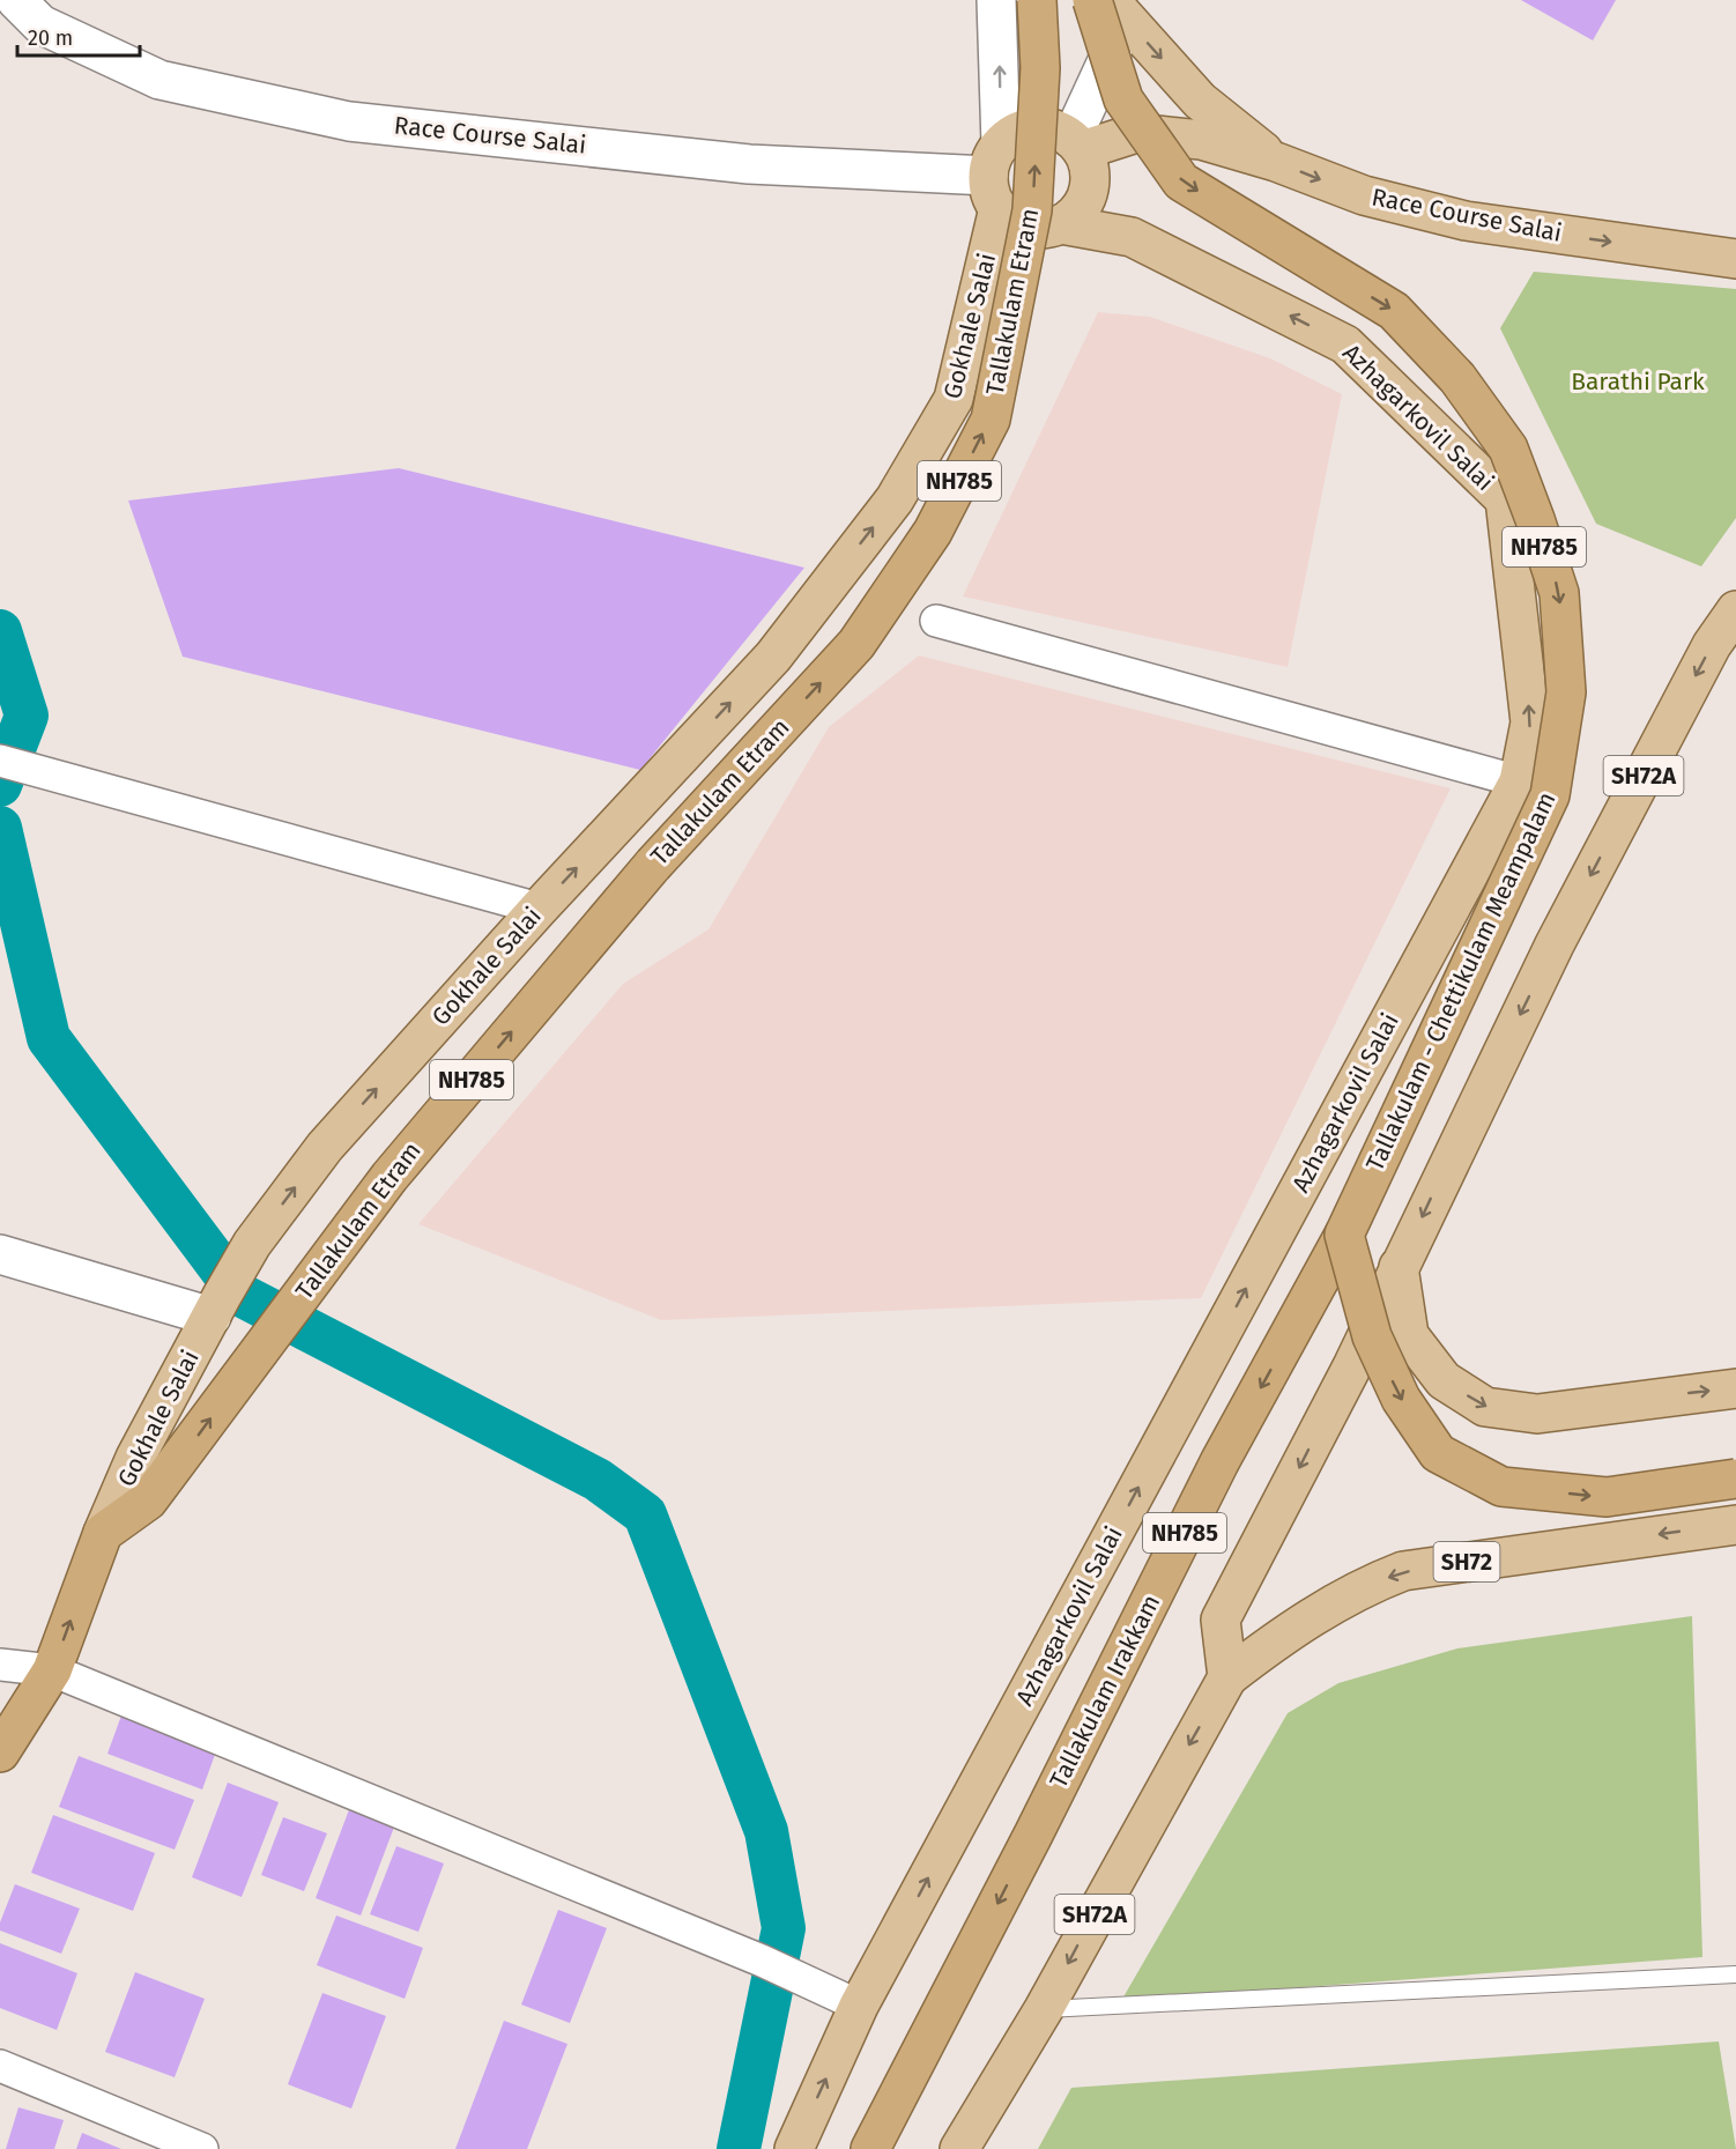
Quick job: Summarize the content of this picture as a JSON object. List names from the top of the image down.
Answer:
{
  "streets": {
    "highway": [
      "Tallakulam Etram",
      "Gokhale Salai",
      "NH785",
      "Tallakulam - Chettikulam Meampalam",
      "Tallakulam Irakkam"
    ],
    "main road": [
      "Race Course Salai",
      "Azhagarkovil Salai",
      "SH72A",
      "SH72"
    ]
  },
  "crossings": [
    ["Race Course Salai", "Gokhale Salai"],
    ["Race Course Salai", "Azhagarkovil Salai"],
    ["Tallakulam Etram", "Gokhale Salai"],
    ["Gokhale Salai", "Azhagarkovil Salai"],
    ["SH72A", "SH72"],
    ["Tallakulam - Chettikulam Meampalam", "Tallakulam Irakkam"]
  ],
  "one_way": [
    "Tallakulam Etram",
    "Gokhale Salai",
    "Tallakulam - Chettikulam Meampalam",
    "Tallakulam Irakkam"
  ],
  "parks": ["Barathi Park"],
  "scale_bar": "20 m"
}
